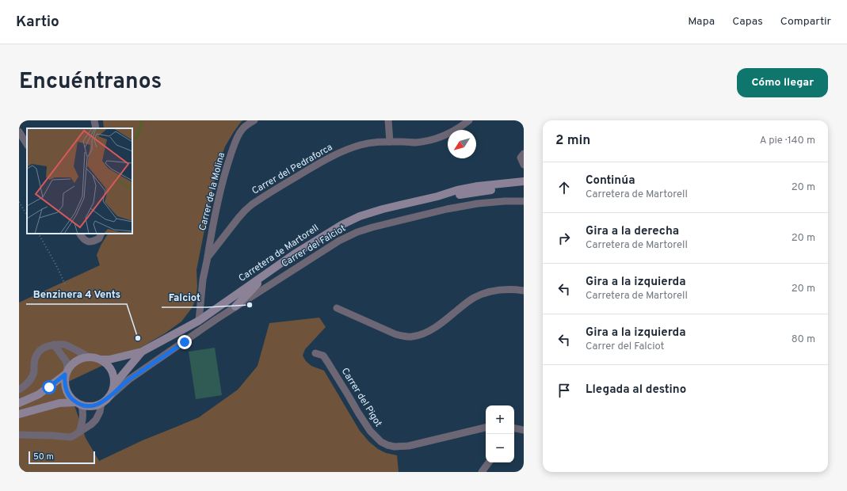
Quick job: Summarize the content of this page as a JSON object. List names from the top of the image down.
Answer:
{
  "streets": {
    "main road": ["Carretera de Martorell"],
    "street": [
      "Carrer del Pedraforca",
      "Carrer de la Molina",
      "Carrer del Falciot",
      "Carrer del Pigot"
    ]
  },
  "crossings": [
    ["Carrer del Pedraforca", "Carrer de la Molina"],
    ["Carrer del Pedraforca", "Carretera de Martorell"],
    ["Carrer del Falciot", "Carretera de Martorell"]
  ],
  "places": ["Falciot", "Benzinera 4 Vents"],
  "scale_bar": "50 m",
  "north": "bottom left",
  "page": {
    "header": "Kartio",
    "nav": ["Mapa", "Capas", "Compartir"],
    "title": "Encuéntranos",
    "buttons": "Cómo llegar",
    "heading": ["2 min", "A pie · 140 m"],
    "list": [
      ["Continúa", "Carretera de Martorell", "20 m"],
      ["Gira a la derecha", "Carretera de Martorell", "20 m"],
      ["Gira a la izquierda", "Carretera de Martorell", "20 m"],
      ["Gira a la izquierda", "Carrer del Falciot", "80 m"],
      "Llegada al destino"
    ],
    "map_buttons": ["+", "−"],
    "scale": "50 m"
  }
}
